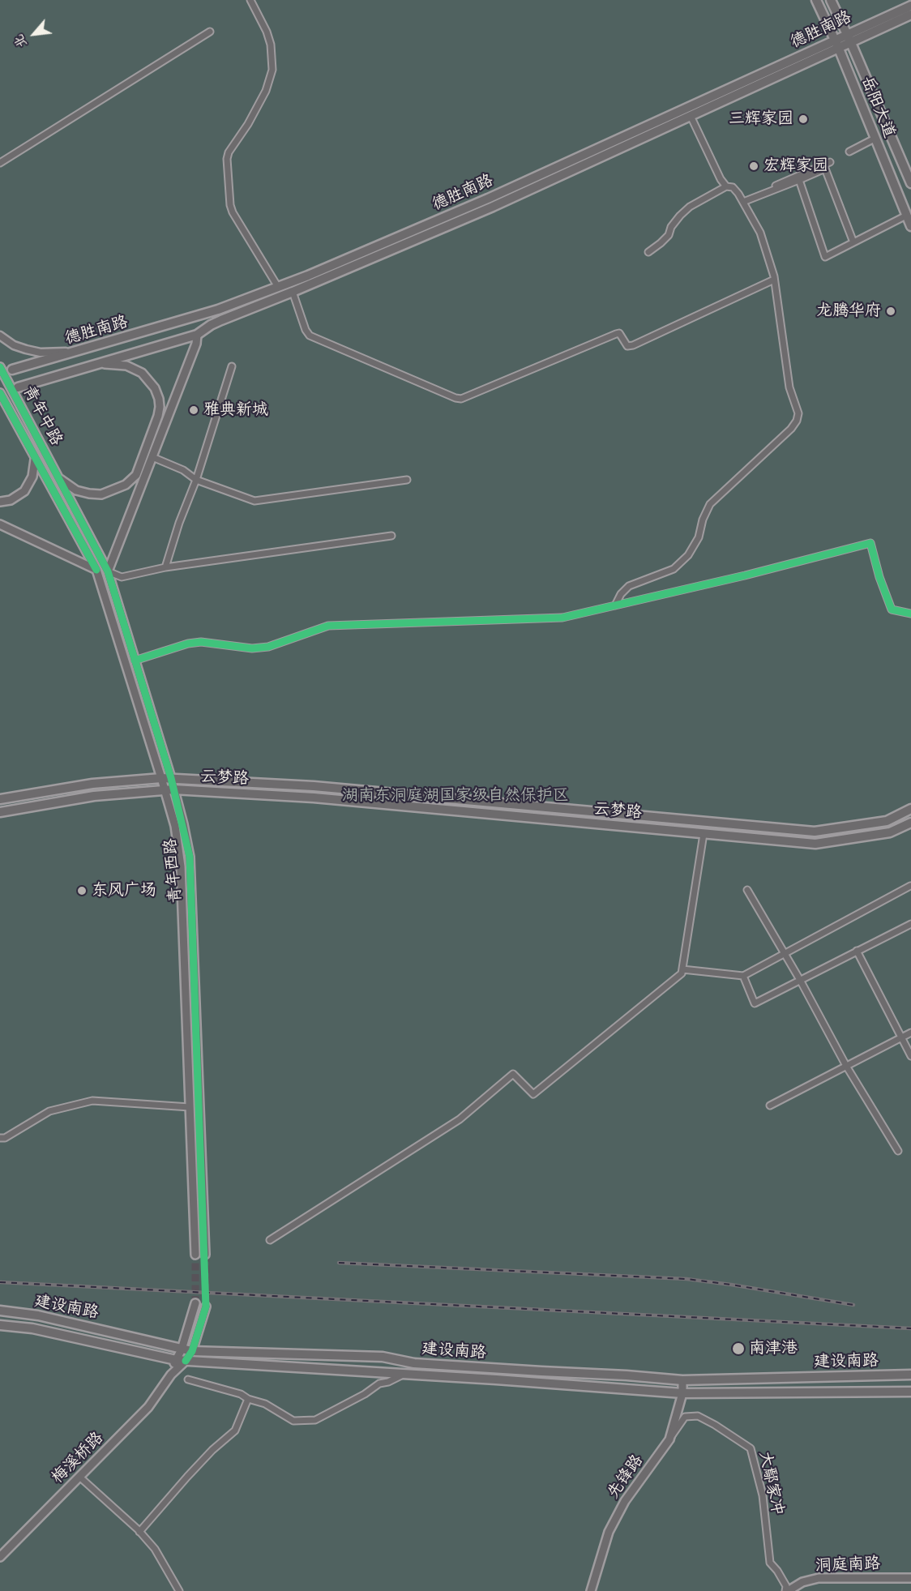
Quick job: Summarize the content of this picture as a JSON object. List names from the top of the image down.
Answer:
{
  "streets": {
    "main road": [
      "德胜南路",
      "岳阳大道",
      "青年中路",
      "云梦路",
      "青年西路",
      "建设南路",
      "梅溪桥路",
      "先锋路",
      "洞庭南路"
    ],
    "street": ["大鄢家冲"]
  },
  "crossings": [
    ["德胜南路", "岳阳大道"],
    ["青年中路", "青年西路"],
    ["云梦路", "青年西路"],
    ["建设南路", "先锋路"],
    ["先锋路", "大鄢家冲"],
    ["大鄢家冲", "洞庭南路"]
  ],
  "parks": ["湖南东洞庭湖国家级自然保护区"],
  "places": [
    "三辉家园",
    "宏辉家园",
    "龙腾华府",
    "雅典新城",
    "东风广场",
    "南津港"
  ],
  "north": "bottom left"
}
